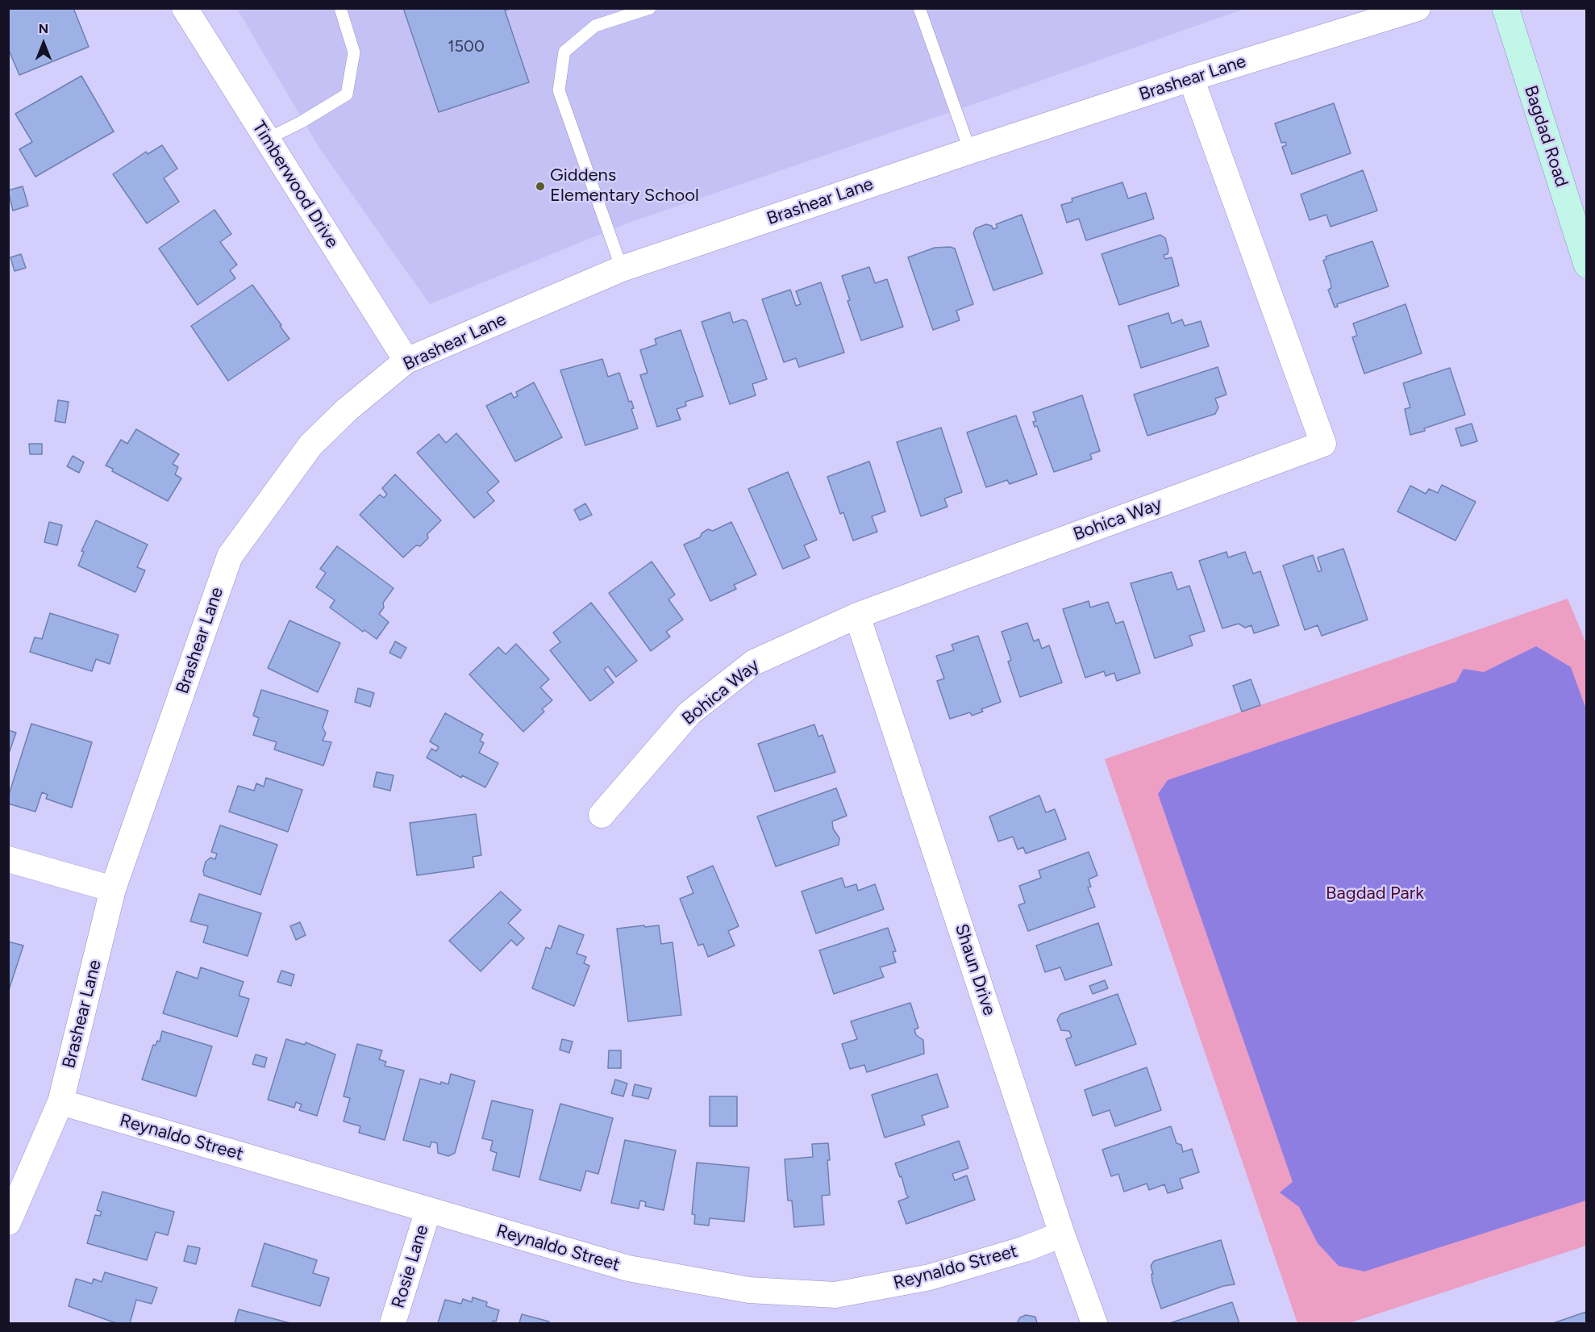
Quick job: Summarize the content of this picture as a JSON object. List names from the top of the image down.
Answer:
{
  "streets": {
    "main road": ["Bagdad Road"],
    "street": [
      "Brashear Lane",
      "Timberwood Drive",
      "Bohica Way",
      "Shaun Drive",
      "Reynaldo Street",
      "Rosie Lane"
    ]
  },
  "crossings": [
    ["Brashear Lane", "Timberwood Drive"],
    ["Brashear Lane", "Bohica Way"],
    ["Brashear Lane", "Reynaldo Street"],
    ["Bohica Way", "Shaun Drive"],
    ["Shaun Drive", "Reynaldo Street"],
    ["Reynaldo Street", "Rosie Lane"]
  ],
  "parks": ["Bagdad Park"],
  "places": ["Giddens Elementary School"],
  "house_numbers": ["1500"],
  "north": "top"
}
